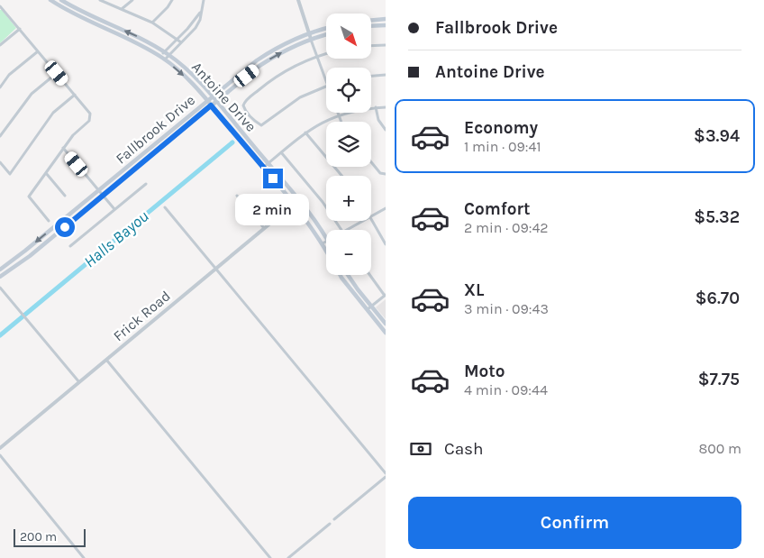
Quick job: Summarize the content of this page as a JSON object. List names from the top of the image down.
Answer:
{
  "streets": {
    "main road": ["Antoine Drive", "Fallbrook Drive"],
    "street": ["Frick Road"]
  },
  "crossings": [
    ["Antoine Drive", "Fallbrook Drive"],
    ["Antoine Drive", "Frick Road"]
  ],
  "water": ["Halls Bayou"],
  "scale_bar": "200 m",
  "north": "bottom right",
  "page": {
    "banner": ["Fallbrook Drive", "Antoine Drive"],
    "map_buttons": ["+", "−"],
    "list": [
      {
        "name": "Economy",
        "note": "1 min · 09:41",
        "value": "$3.94"
      },
      {
        "name": "Comfort",
        "note": "2 min · 09:42",
        "value": "$5.32"
      },
      {
        "name": "XL",
        "note": "3 min · 09:43",
        "value": "$6.70"
      },
      {
        "name": "Moto",
        "note": "4 min · 09:44",
        "value": "$7.75"
      }
    ],
    "bubble": "2 min",
    "pay": ["Cash", "800 m"],
    "buttons": "Confirm",
    "scale": "200 m"
  }
}
